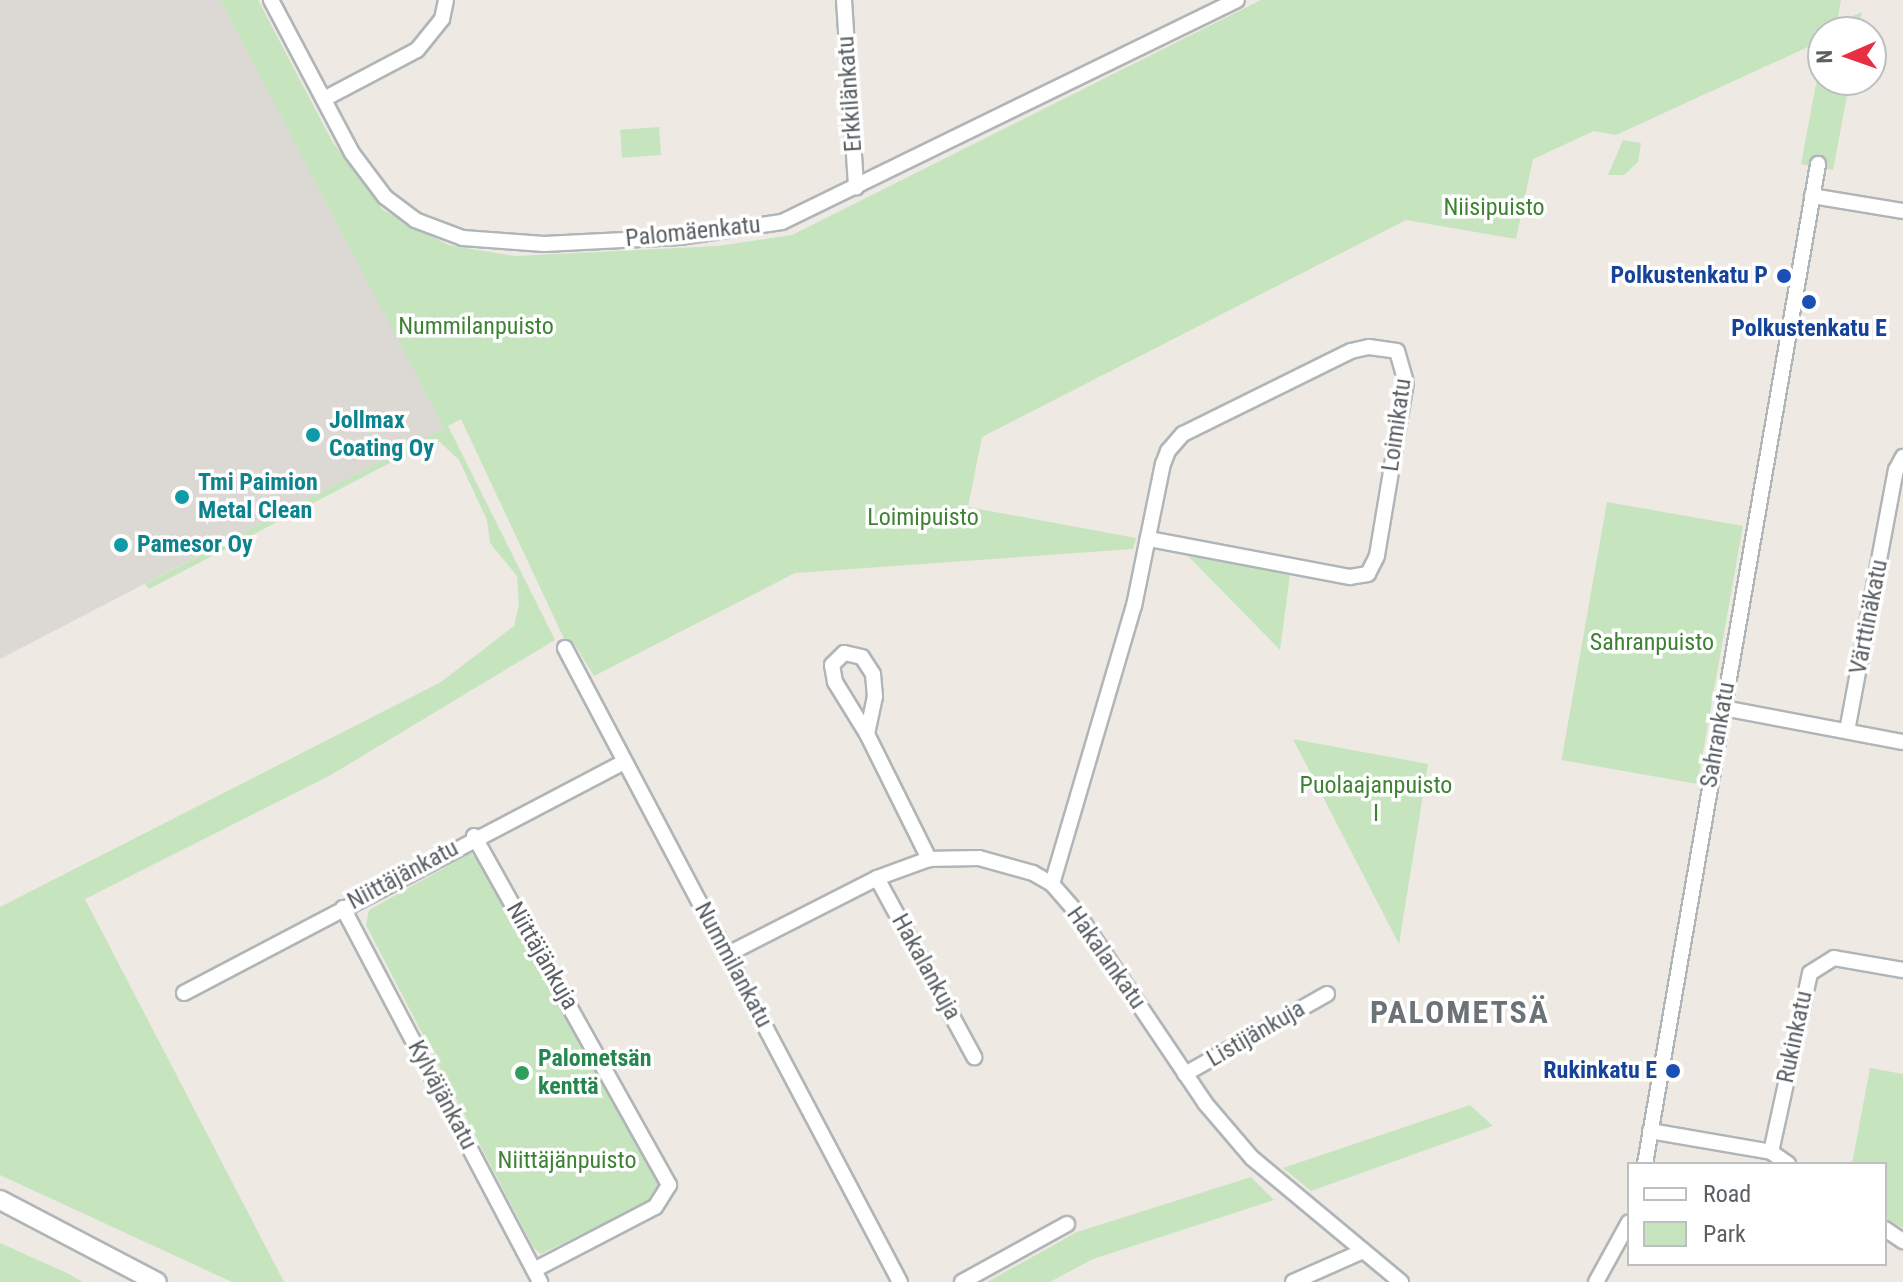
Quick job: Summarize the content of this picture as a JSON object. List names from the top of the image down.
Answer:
{
  "streets": {
    "street": [
      "Erkkilänkatu",
      "Palomäenkatu",
      "Loimikatu",
      "Värttinäkatu",
      "Sahrankatu",
      "Niittäjänkatu",
      "Niittäjänkuja",
      "Hakalankatu",
      "Nummilankatu",
      "Hakalankuja",
      "Listijänkuja",
      "Rukinkatu",
      "Kylväjänkatu"
    ]
  },
  "crossings": [
    ["Erkkilänkatu", "Palomäenkatu"],
    ["Loimikatu", "Hakalankatu"],
    ["Niittäjänkatu", "Niittäjänkuja"],
    ["Niittäjänkatu", "Nummilankatu"],
    ["Niittäjänkatu", "Kylväjänkatu"],
    ["Niittäjänkuja", "Kylväjänkatu"],
    ["Hakalankatu", "Nummilankatu"],
    ["Hakalankatu", "Hakalankuja"],
    ["Hakalankatu", "Listijänkuja"]
  ],
  "districts": ["PALOMETSÄ"],
  "parks": [
    "Niisipuisto",
    "Nummilanpuisto",
    "Loimipuisto",
    "Sahranpuisto",
    "Puolaajanpuisto I",
    "Niittäjänpuisto"
  ],
  "places": [
    "Polkustenkatu P",
    "Polkustenkatu E",
    "Jollmax Coating Oy",
    "Tmi Paimion Metal Clean",
    "Pamesor Oy",
    "Rukinkatu E",
    "Palometsän kenttä"
  ],
  "legend": ["Road", "Park"],
  "north": "left"
}
